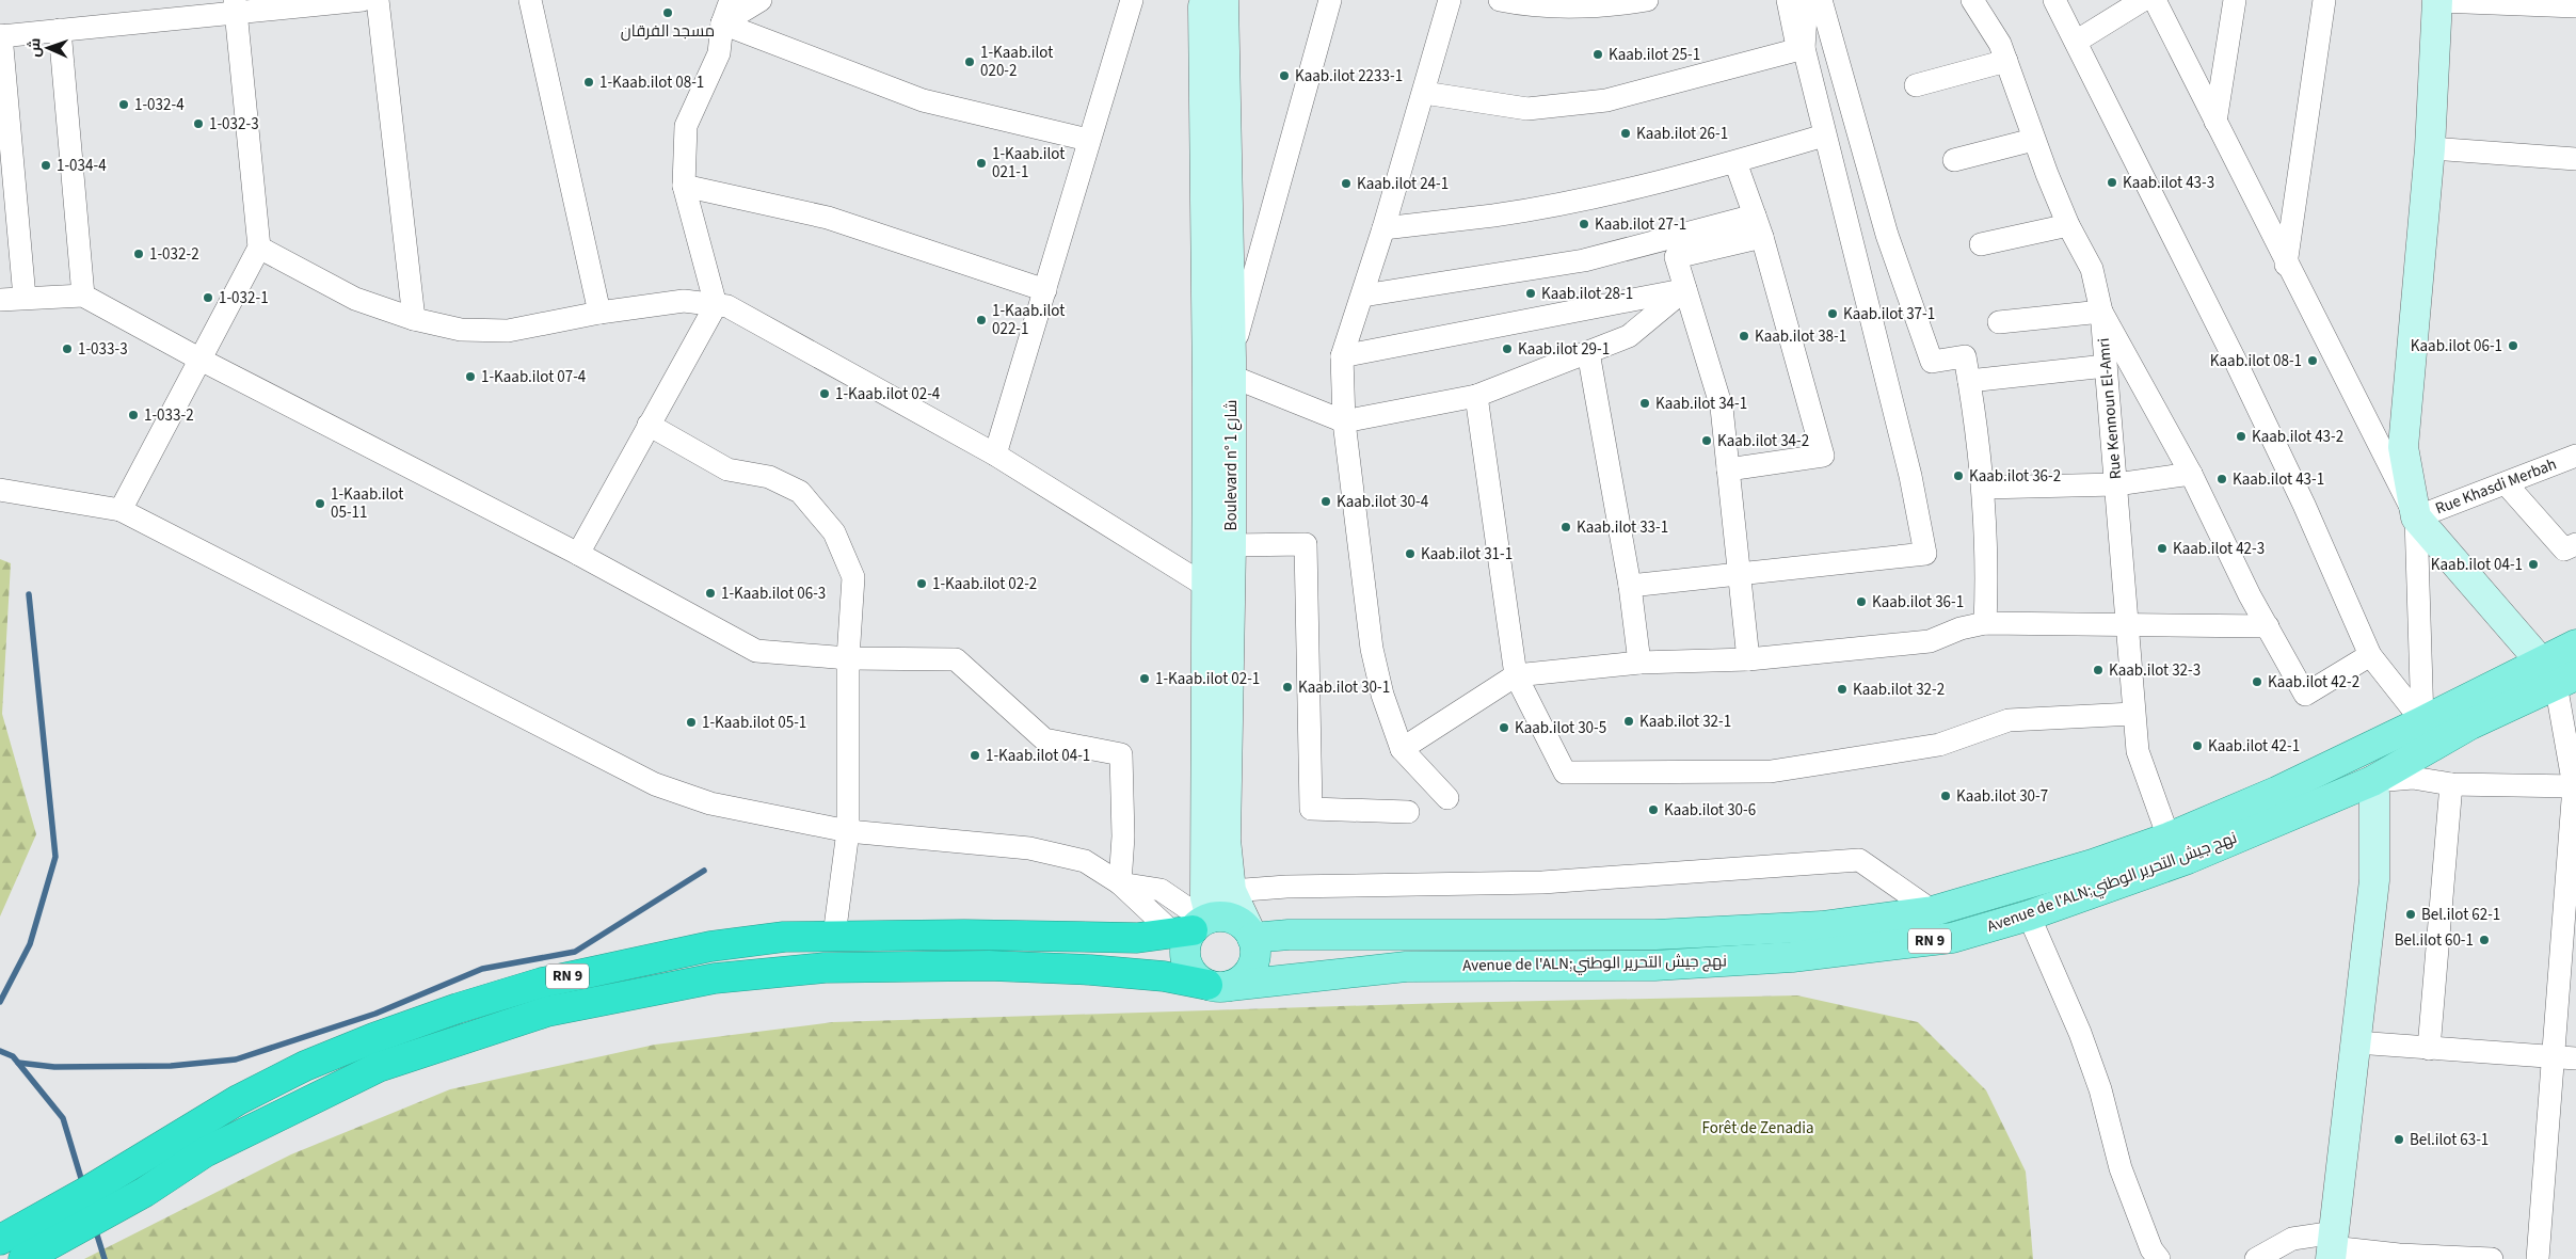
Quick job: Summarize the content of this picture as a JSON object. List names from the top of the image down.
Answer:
{
  "streets": {
    "highway": ["RN 9"],
    "main road": ["Boulevard n° شارع 1", "Avenue de l'ALN;نهج جيش التحرير الوطني"],
    "street": ["Rue Kennoun El-Amri", "Rue Khasdi Merbah"]
  },
  "crossings": [
    ["Boulevard n° شارع 1", "Avenue de l'ALN;نهج جيش التحرير الوطني"],
    ["Boulevard n° شارع 1", "RN 9"],
    ["Avenue de l'ALN;نهج جيش التحرير الوطني", "RN 9"]
  ],
  "parks": ["Forêt de Zenadia"],
  "places": [
    "مسجد الفرقان",
    "Kaab.ilot 25-1",
    "1-Kaab.ilot 020-2",
    "Kaab.ilot 2233-1",
    "1-Kaab.ilot 08-1",
    "1-032-4",
    "1-032-3",
    "Kaab.ilot 26-1",
    "1-Kaab.ilot 021-1",
    "1-034-4",
    "Kaab.ilot 43-3",
    "Kaab.ilot 24-1",
    "Kaab.ilot 27-1",
    "1-032-2",
    "Kaab.ilot 28-1",
    "1-032-1",
    "Kaab.ilot 37-1",
    "1-Kaab.ilot 022-1",
    "Kaab.ilot 38-1",
    "Kaab.ilot 06-1",
    "1-033-3",
    "Kaab.ilot 29-1",
    "Kaab.ilot 08-1",
    "1-Kaab.ilot 07-4",
    "1-Kaab.ilot 02-4",
    "Kaab.ilot 34-1",
    "1-033-2",
    "Kaab.ilot 43-2",
    "Kaab.ilot 34-2",
    "Kaab.ilot 36-2",
    "Kaab.ilot 43-1",
    "Kaab.ilot 30-4",
    "1-Kaab.ilot 05-11",
    "Kaab.ilot 33-1",
    "Kaab.ilot 42-3",
    "Kaab.ilot 31-1",
    "Kaab.ilot 04-1",
    "1-Kaab.ilot 02-2",
    "1-Kaab.ilot 06-3",
    "Kaab.ilot 36-1",
    "Kaab.ilot 32-3",
    "1-Kaab.ilot 02-1",
    "Kaab.ilot 42-2",
    "Kaab.ilot 30-1",
    "Kaab.ilot 32-2",
    "Kaab.ilot 32-1",
    "1-Kaab.ilot 05-1",
    "Kaab.ilot 30-5",
    "Kaab.ilot 42-1",
    "1-Kaab.ilot 04-1",
    "Kaab.ilot 30-7",
    "Kaab.ilot 30-6",
    "Bel.ilot 62-1",
    "Bel.ilot 60-1",
    "Bel.ilot 63-1"
  ],
  "north": "left"
}
